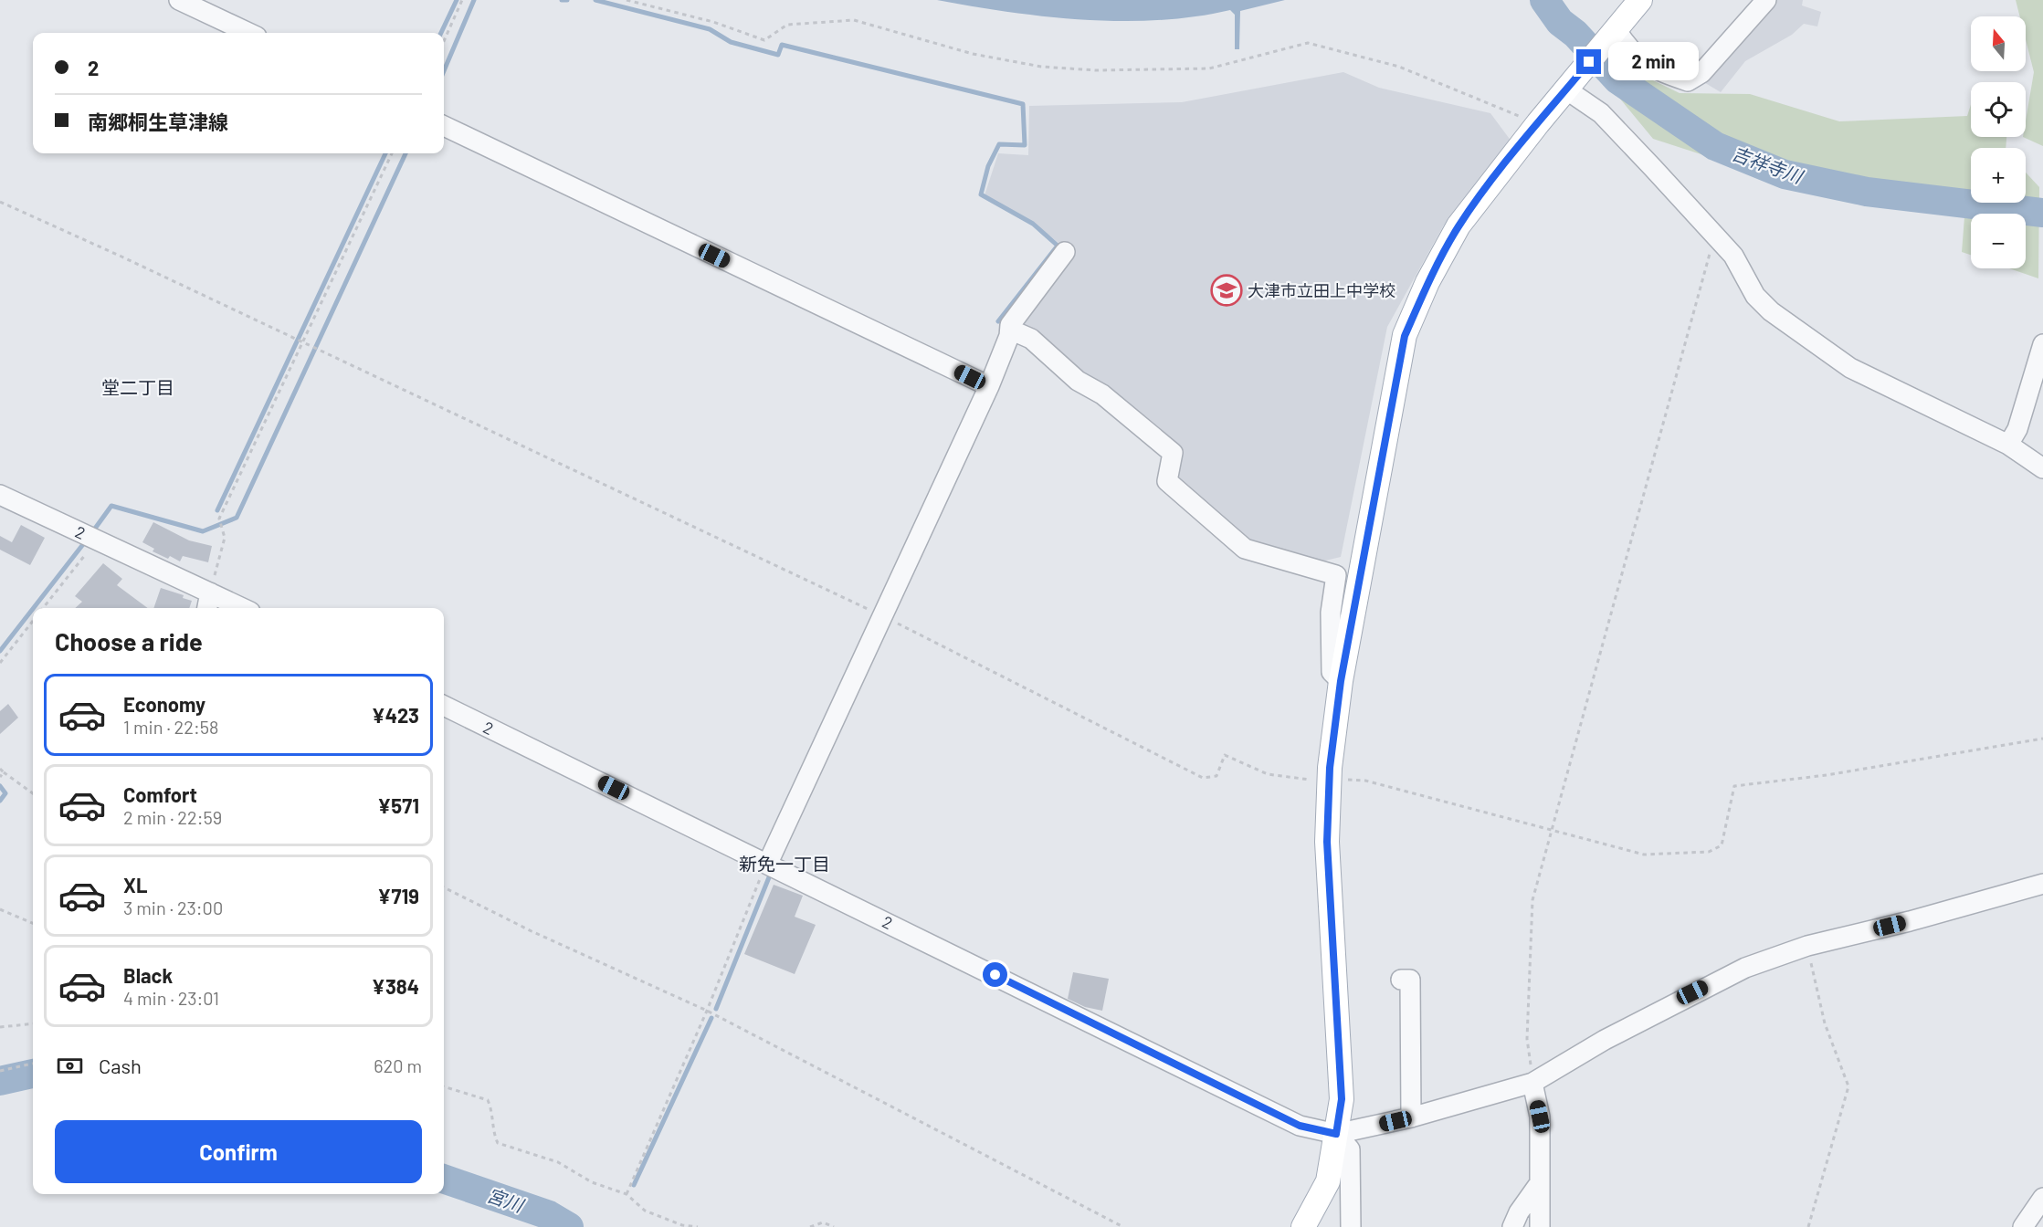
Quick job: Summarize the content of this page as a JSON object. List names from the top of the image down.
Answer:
{
  "streets": {
    "street": ["2"]
  },
  "districts": ["堂二丁目", "新免一丁目"],
  "water": ["吉祥寺川", "宮川"],
  "places": {
    "school or university": ["大津市立田上中学校"]
  },
  "north": "top",
  "page": {
    "map_buttons": ["+", "−"],
    "banner": ["2", "南郷桐生草津線"],
    "bubble": "2 min",
    "heading": "Choose a ride",
    "list": [
      {
        "name": "Economy",
        "note": "1 min · 22:58",
        "value": "¥423"
      },
      {
        "name": "Comfort",
        "note": "2 min · 22:59",
        "value": "¥571"
      },
      {
        "name": "XL",
        "note": "3 min · 23:00",
        "value": "¥719"
      },
      {
        "name": "Black",
        "note": "4 min · 23:01",
        "value": "¥384"
      }
    ],
    "pay": ["Cash", "620 m"],
    "buttons": "Confirm"
  }
}
